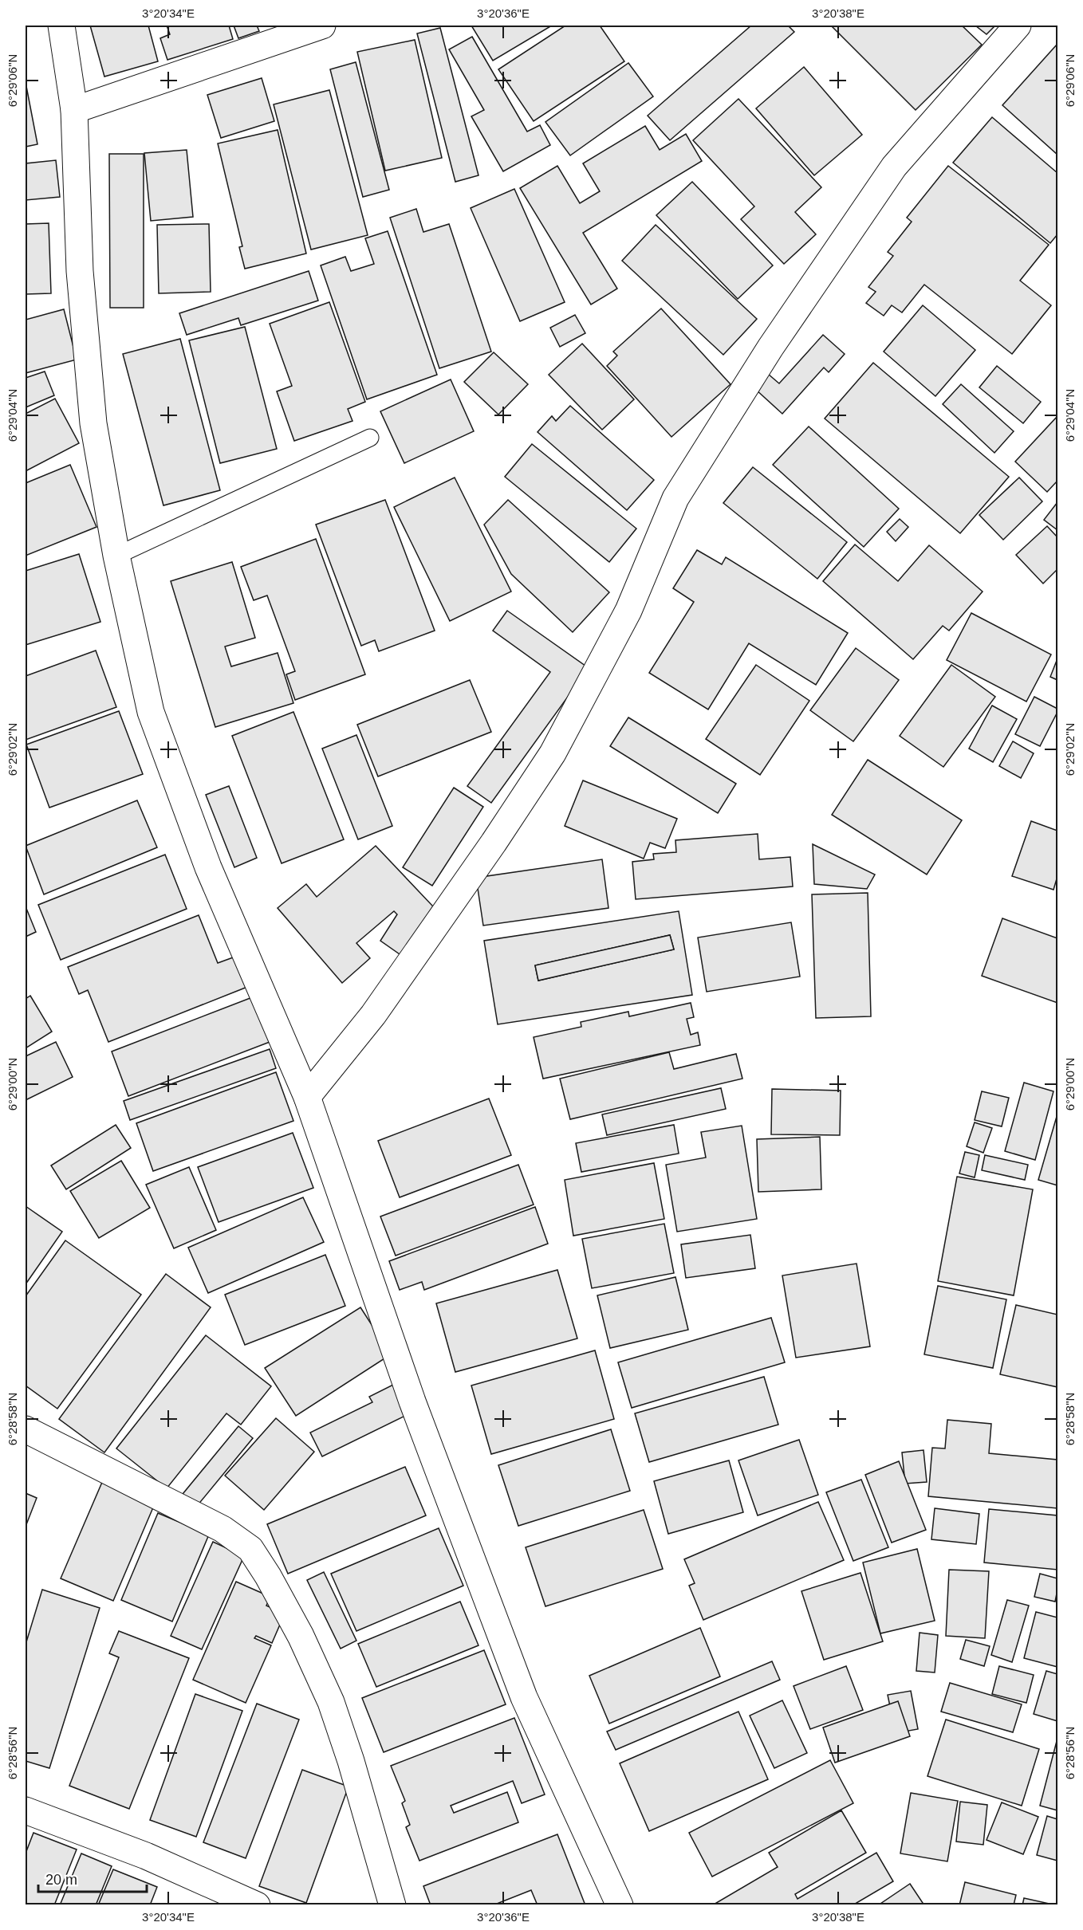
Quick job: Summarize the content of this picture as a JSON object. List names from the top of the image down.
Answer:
{
  "scale_bar": "20 m",
  "coordinates": [
    "3°20'34\"E",
    "3°20'36\"E",
    "3°20'38\"E",
    "6°29'06\"N",
    "6°29'04\"N",
    "6°29'02\"N",
    "6°29'00\"N",
    "6°28'58\"N",
    "6°28'56\"N"
  ]
}
